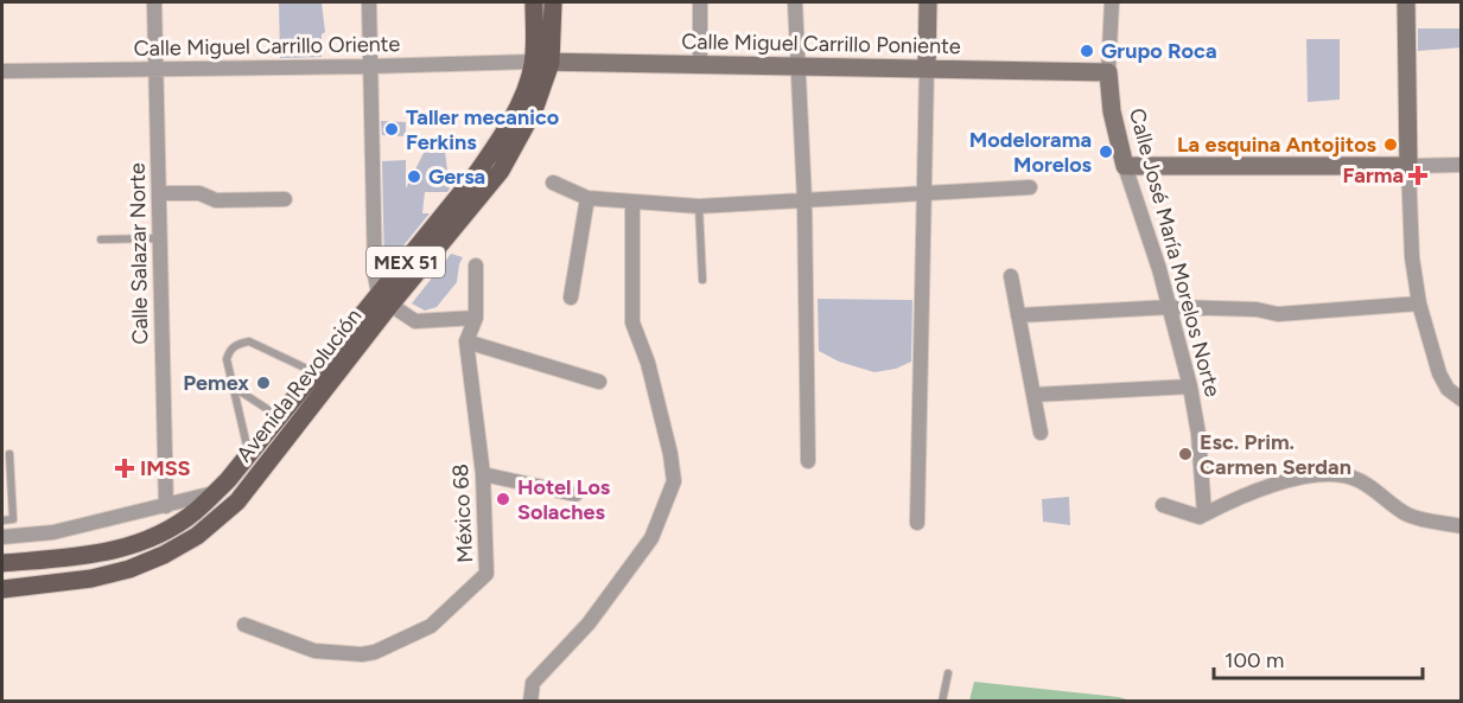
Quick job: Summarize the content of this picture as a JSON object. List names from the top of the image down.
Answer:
{
  "streets": {
    "main road": ["MEX 51", "Avenida Revolución"],
    "street": [
      "Calle Miguel Carrillo Poniente",
      "Calle Miguel Carrillo Oriente",
      "Calle José María Morelos Norte",
      "Calle Salazar Norte",
      "México 68"
    ]
  },
  "crossings": [
    ["Calle Miguel Carrillo Poniente", "Calle Miguel Carrillo Oriente"],
    ["Calle Miguel Carrillo Poniente", "Calle José María Morelos Norte"],
    ["Calle Miguel Carrillo Poniente", "Avenida Revolución"],
    ["Calle Miguel Carrillo Oriente", "Calle Salazar Norte"],
    ["Calle Miguel Carrillo Oriente", "Avenida Revolución"]
  ],
  "places": {
    "other": [
      "Grupo Roca",
      "Taller mecanico Ferkins",
      "La esquina Antojitos",
      "Modelorama Morelos",
      "Gersa",
      "Pemex",
      "Esc. Prim. Carmen Serdan",
      "Hotel Los Solaches"
    ],
    "health": ["Farma", "IMSS"]
  },
  "scale_bar": "100 m"
}
